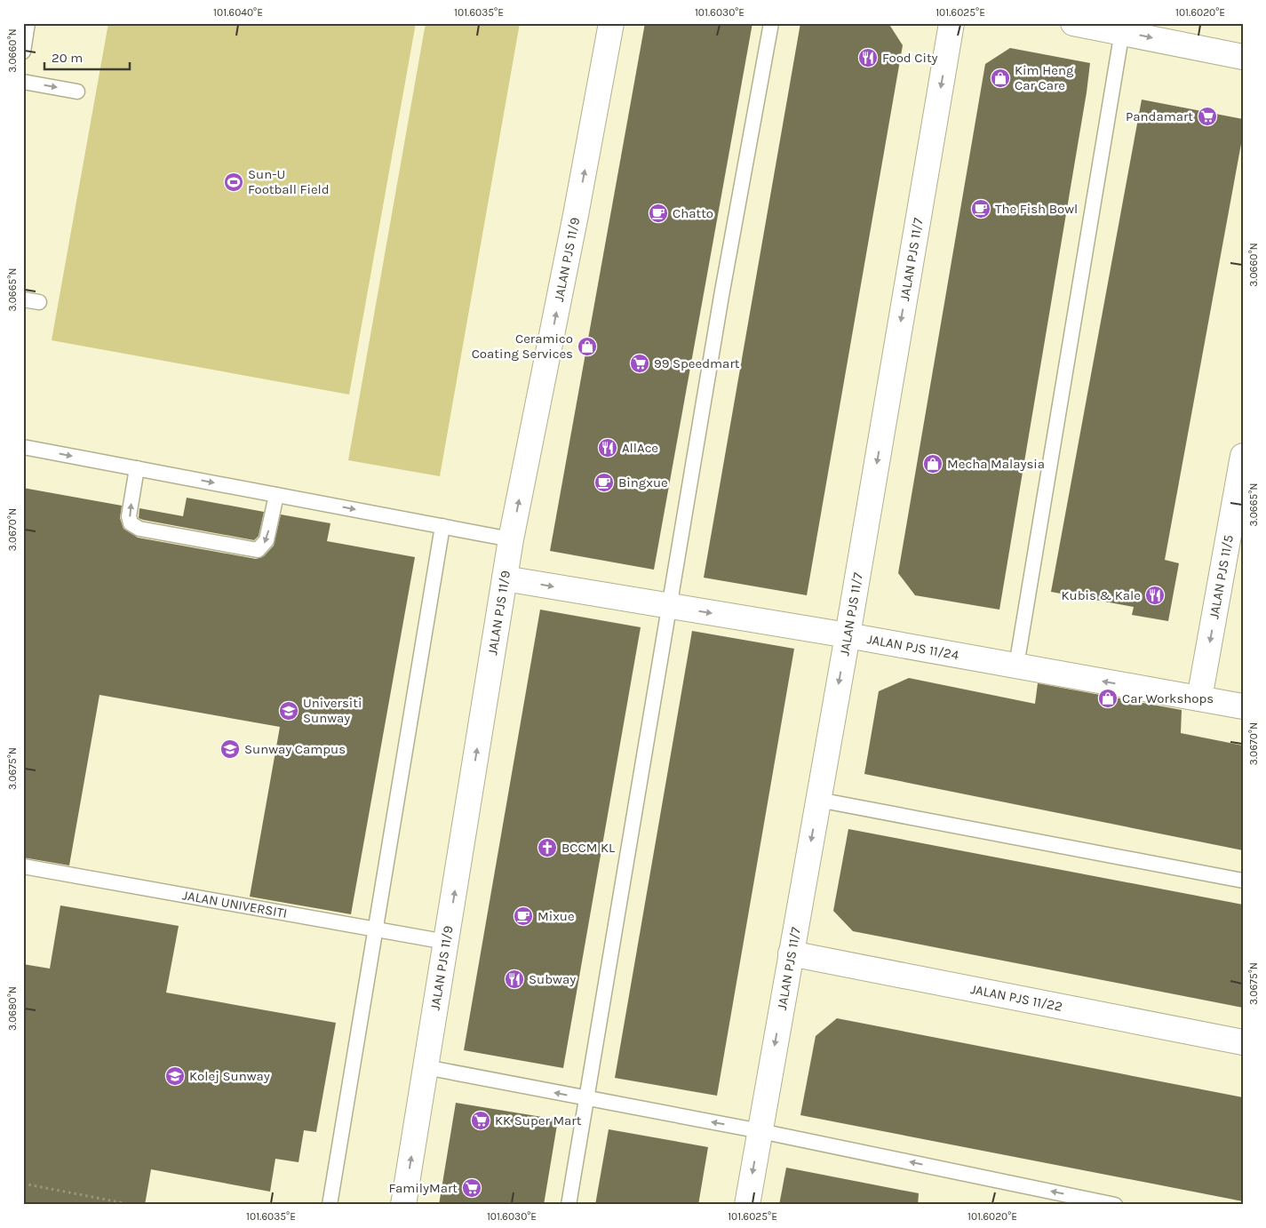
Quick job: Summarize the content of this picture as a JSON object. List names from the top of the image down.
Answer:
{
  "streets": {
    "street": [
      "JALAN PJS 11/9",
      "JALAN PJS 11/7",
      "JALAN PJS 11/5",
      "JALAN PJS 11/24",
      "JALAN PJS 11/22"
    ],
    "lane": ["JALAN UNIVERSITI"]
  },
  "crossings": [
    ["JALAN PJS 11/9", "JALAN PJS 11/24"],
    ["JALAN PJS 11/9", "JALAN UNIVERSITI"],
    ["JALAN PJS 11/7", "JALAN PJS 11/24"],
    ["JALAN PJS 11/7", "JALAN PJS 11/22"],
    ["JALAN PJS 11/5", "JALAN PJS 11/24"]
  ],
  "one_way": ["JALAN PJS 11/9", "JALAN PJS 11/7", "JALAN PJS 11/5"],
  "places": {
    "restaurant": [
      "Food City",
      "AllAce",
      "Kubis & Kale",
      "Subway"
    ],
    "shop": [
      "Kim Heng Car Care",
      "Ceramico Coating Services",
      "Mecha Malaysia",
      "Car Workshops"
    ],
    "supermarket": [
      "Pandamart",
      "99 Speedmart",
      "KK Super Mart",
      "FamilyMart"
    ],
    "sports": ["Sun-U Football Field"],
    "cafe": [
      "The Fish Bowl",
      "Chatto",
      "Bingxue",
      "Mixue"
    ],
    "school or university": ["Universiti Sunway", "Sunway Campus", "Kolej Sunway"],
    "church": ["BCCM KL"]
  },
  "scale_bar": "20 m",
  "coordinates": [
    "101.6040°E",
    "101.6035°E",
    "101.6030°E",
    "101.6025°E",
    "101.6020°E",
    "3.0660°N",
    "3.0665°N",
    "3.0670°N",
    "3.0675°N",
    "3.0680°N"
  ]
}
